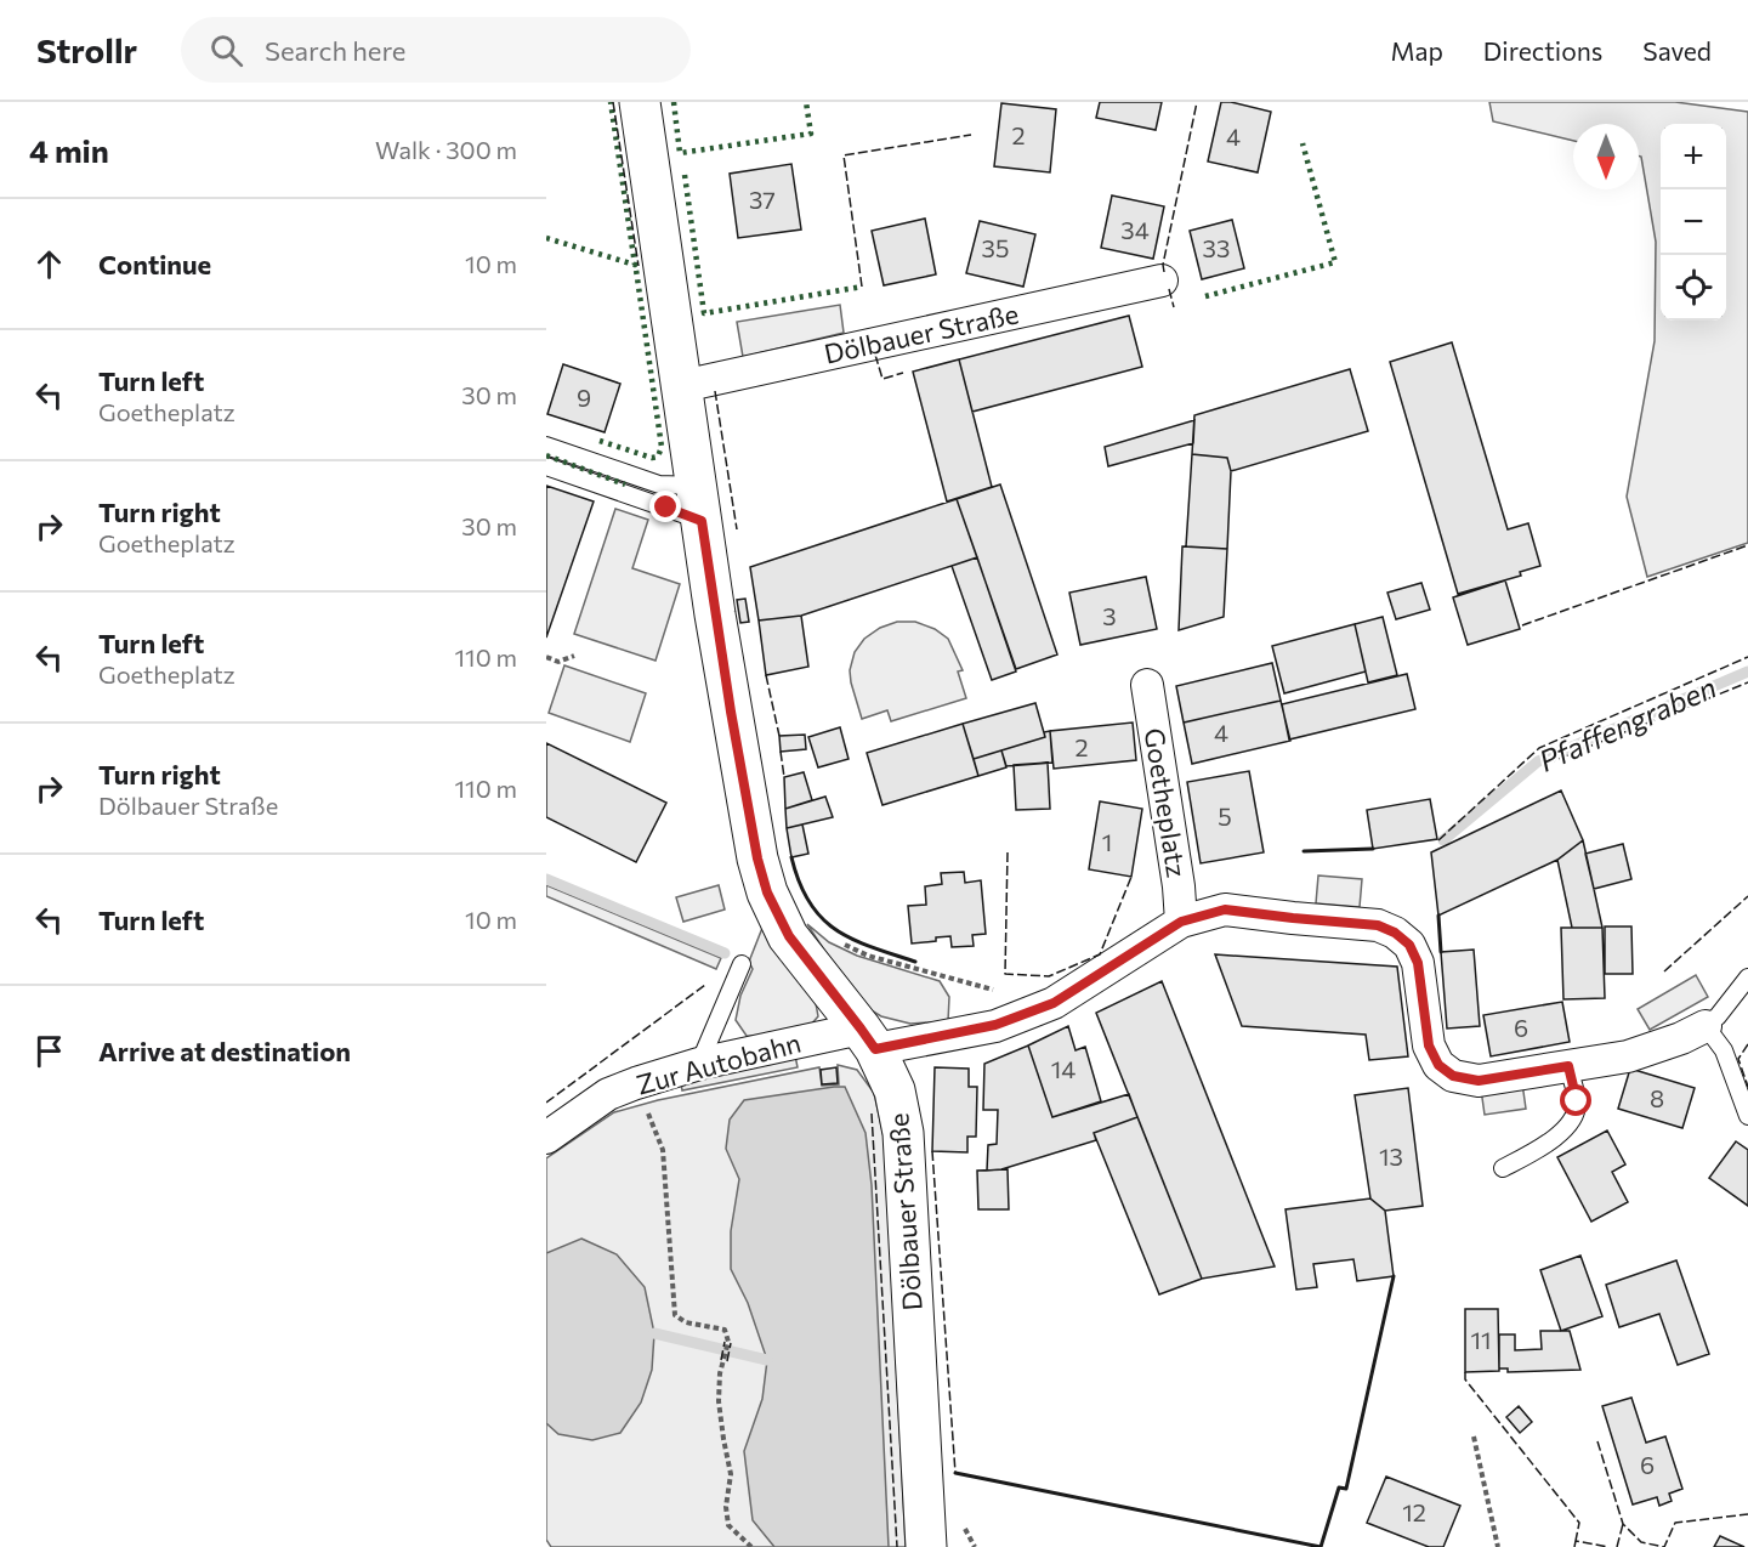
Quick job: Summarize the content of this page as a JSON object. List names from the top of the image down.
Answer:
{
  "streets": {
    "street": ["Dölbauer Straße", "Goetheplatz", "Zur Autobahn"]
  },
  "crossings": [
    ["Dölbauer Straße", "Zur Autobahn"]
  ],
  "water": ["Pfaffengraben"],
  "house_numbers": [
    "2",
    "4",
    "37",
    "34",
    "35",
    "33",
    "9",
    "3",
    "4",
    "2",
    "5",
    "1",
    "6",
    "14",
    "8",
    "13",
    "11",
    "6",
    "12"
  ],
  "north": "bottom",
  "page": {
    "header": "Strollr",
    "search": "Search here",
    "nav": ["Map", "Directions", "Saved"],
    "heading": ["4 min", "Walk · 300 m"],
    "map_buttons": ["+", "−"],
    "list": [
      ["Continue", "10 m"],
      ["Turn left", "Goetheplatz", "30 m"],
      ["Turn right", "Goetheplatz", "30 m"],
      ["Turn left", "Goetheplatz", "110 m"],
      ["Turn right", "Dölbauer Straße", "110 m"],
      ["Turn left", "10 m"],
      "Arrive at destination"
    ]
  }
}
